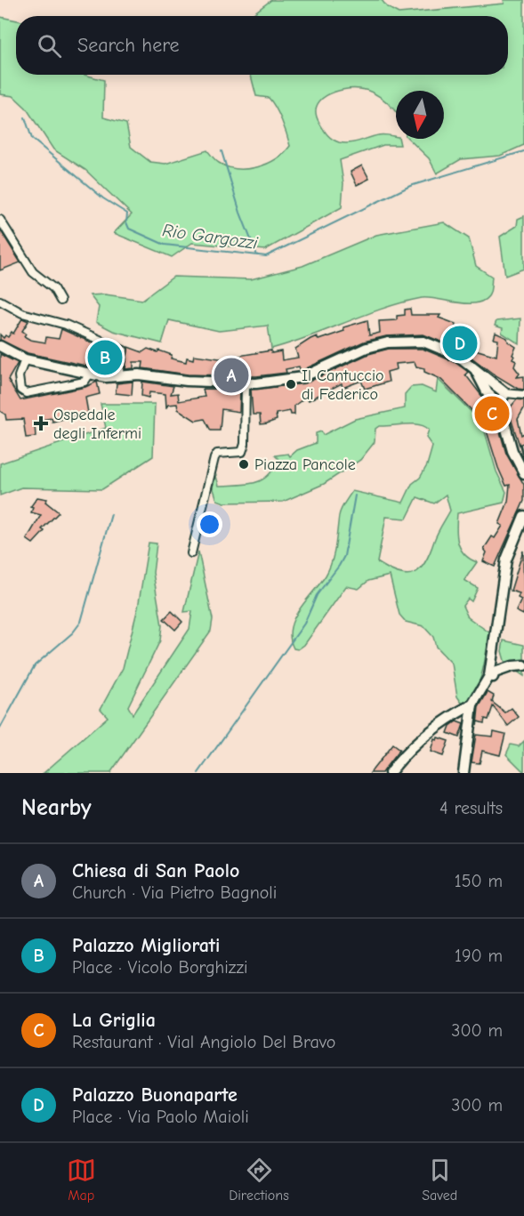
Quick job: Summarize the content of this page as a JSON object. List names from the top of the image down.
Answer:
{
  "water": ["Rio Gargozzi"],
  "places": {
    "other": ["Il Cantuccio di Federico", "Piazza Pancole"],
    "health": ["Ospedale degli Infermi"]
  },
  "north": "bottom",
  "page": {
    "search": "Search here",
    "pins": [
      "D",
      "B",
      "A",
      "C"
    ],
    "heading": ["Nearby", "4 results"],
    "list": [
      {
        "mark": "A",
        "name": "Chiesa di San Paolo",
        "note": "Church · Via Pietro Bagnoli",
        "value": "150 m"
      },
      {
        "mark": "B",
        "name": "Palazzo Migliorati",
        "note": "Place · Vicolo Borghizzi",
        "value": "190 m"
      },
      {
        "mark": "C",
        "name": "La Griglia",
        "note": "Restaurant · Vial Angiolo Del Bravo",
        "value": "300 m"
      },
      {
        "mark": "D",
        "name": "Palazzo Buonaparte",
        "note": "Place · Via Paolo Maioli",
        "value": "300 m"
      }
    ],
    "nav": ["Map", "Directions", "Saved"]
  }
}
